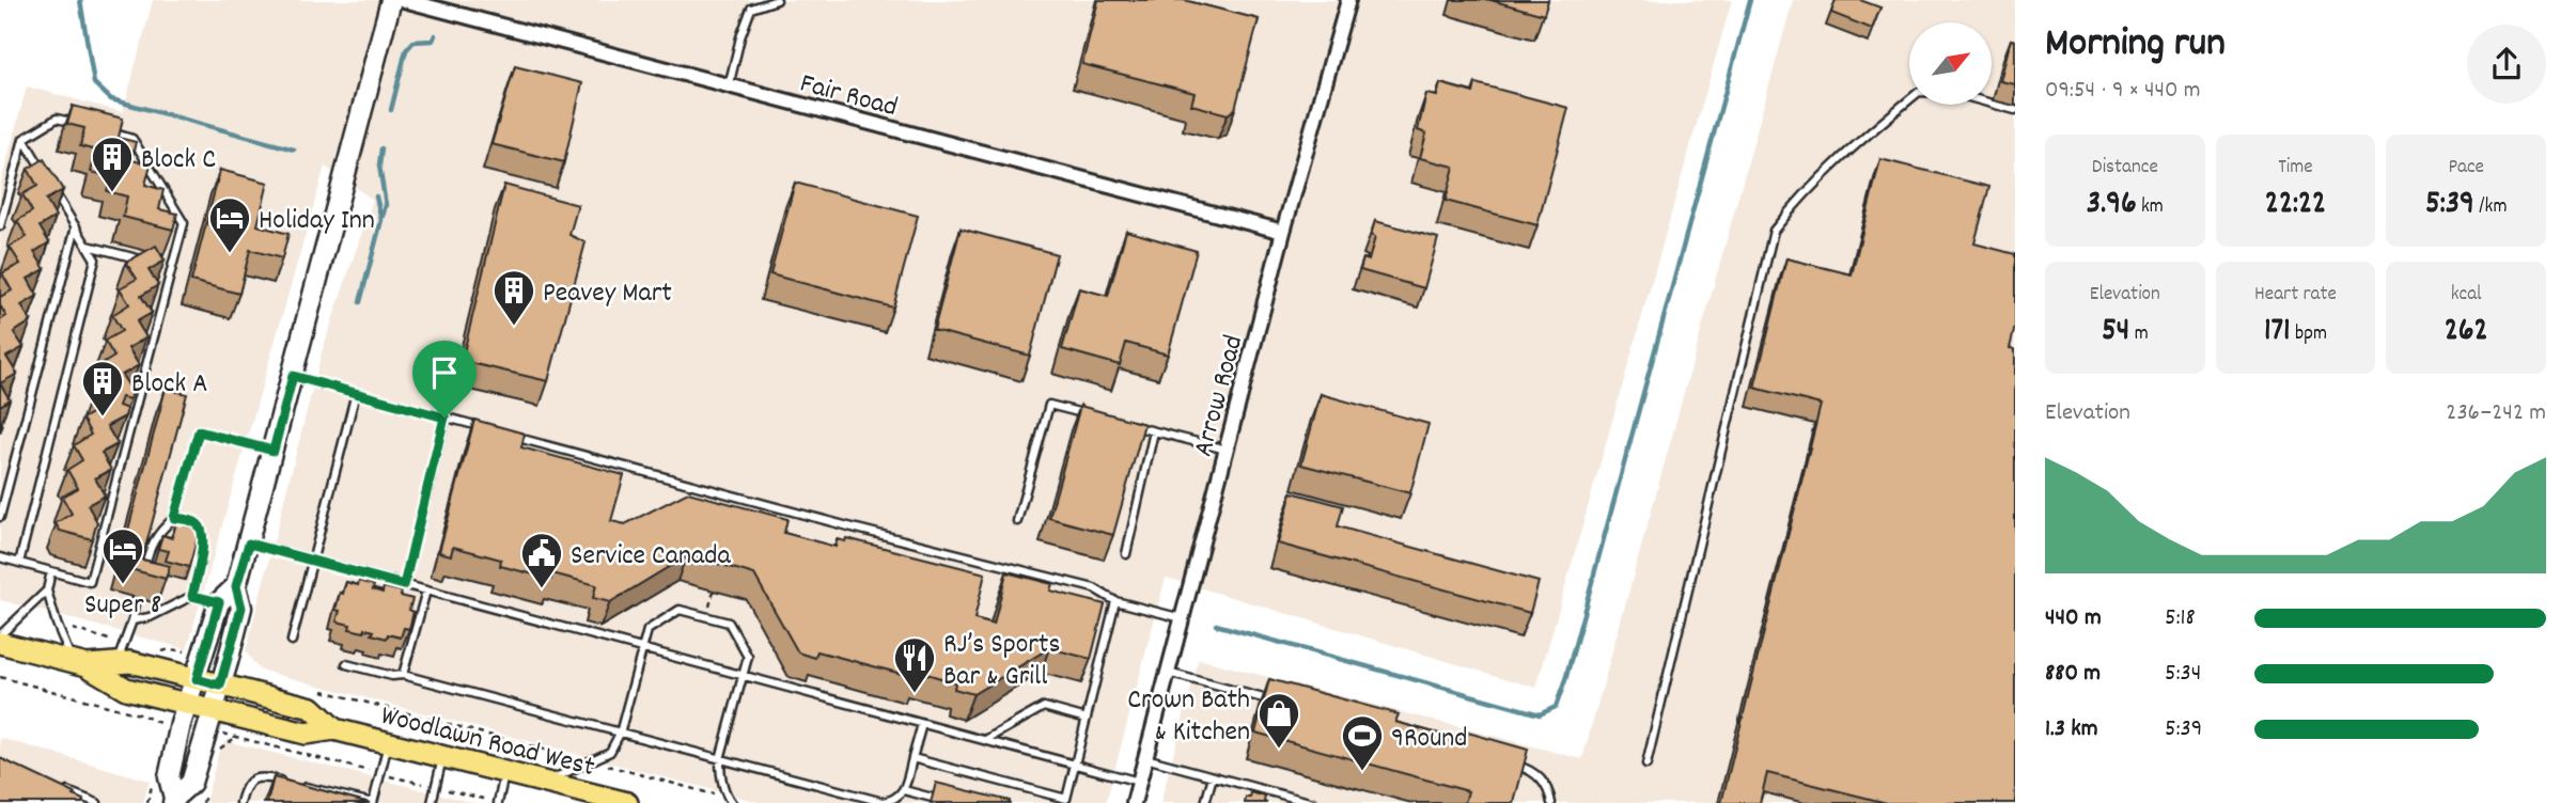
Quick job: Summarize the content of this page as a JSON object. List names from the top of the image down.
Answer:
{
  "streets": {
    "main road": ["Woodlawn Road West"],
    "street": ["Fair Road", "Arrow Road"]
  },
  "crossings": [
    ["Fair Road", "Arrow Road"]
  ],
  "places": {
    "building": ["Block C", "Peavey Mart", "Block A"],
    "hotel": ["Holiday Inn", "Super 8"],
    "public building": ["Service Canada"],
    "restaurant": ["RJ’s Sports Bar & Grill"],
    "shop": ["Crown Bath & Kitchen"],
    "sports": ["9Round"]
  },
  "north": "top right",
  "page": {
    "heading": ["Morning run", "09:54 · 9 × 440 m"],
    "stats": [
      ["Distance", "3.96 km"],
      ["Time", "22:22"],
      ["Pace", "5:39 /km"],
      ["Elevation", "54 m"],
      ["Heart rate", "171 bpm"],
      ["kcal", "262"]
    ],
    "chart": ["Elevation", "236–242 m"],
    "list": [
      {
        "name": "440 m",
        "note": "5:18"
      },
      {
        "name": "880 m",
        "note": "5:34"
      },
      {
        "name": "1.3 km",
        "note": "5:39"
      }
    ]
  }
}
